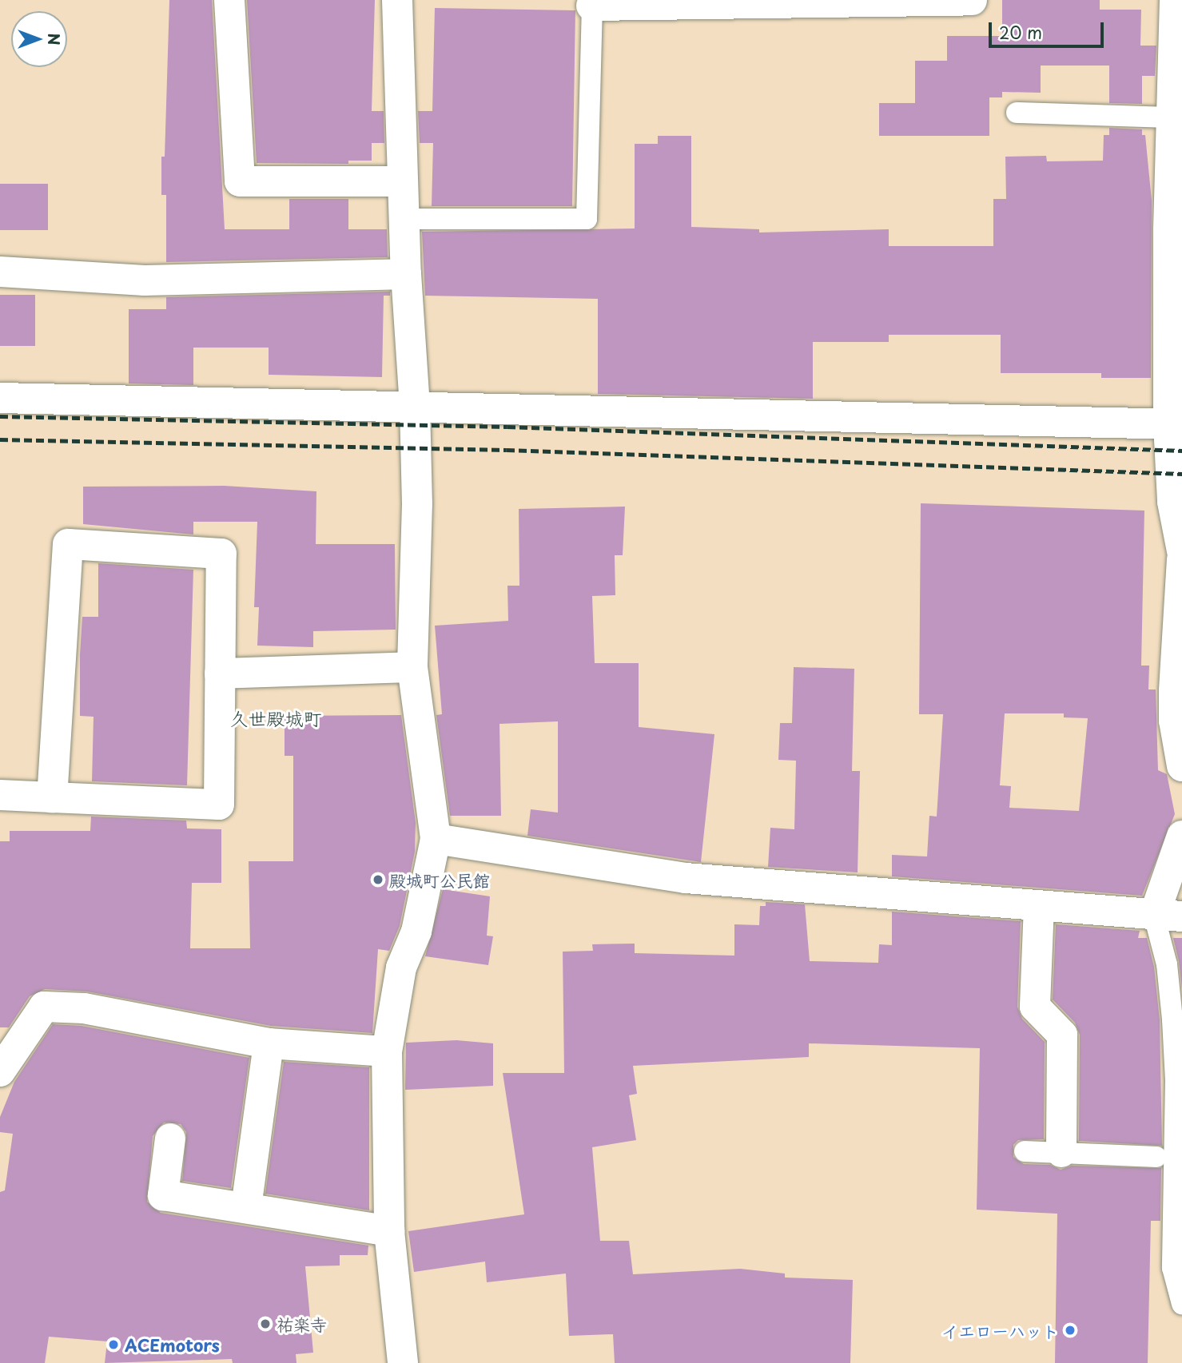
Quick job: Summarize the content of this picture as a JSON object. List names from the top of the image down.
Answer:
{
  "districts": ["久世殿城町"],
  "places": [
    "殿城町公民館",
    "祐楽寺",
    "イエローハット",
    "ACEmotors"
  ],
  "scale_bar": "20 m",
  "north": "right"
}
